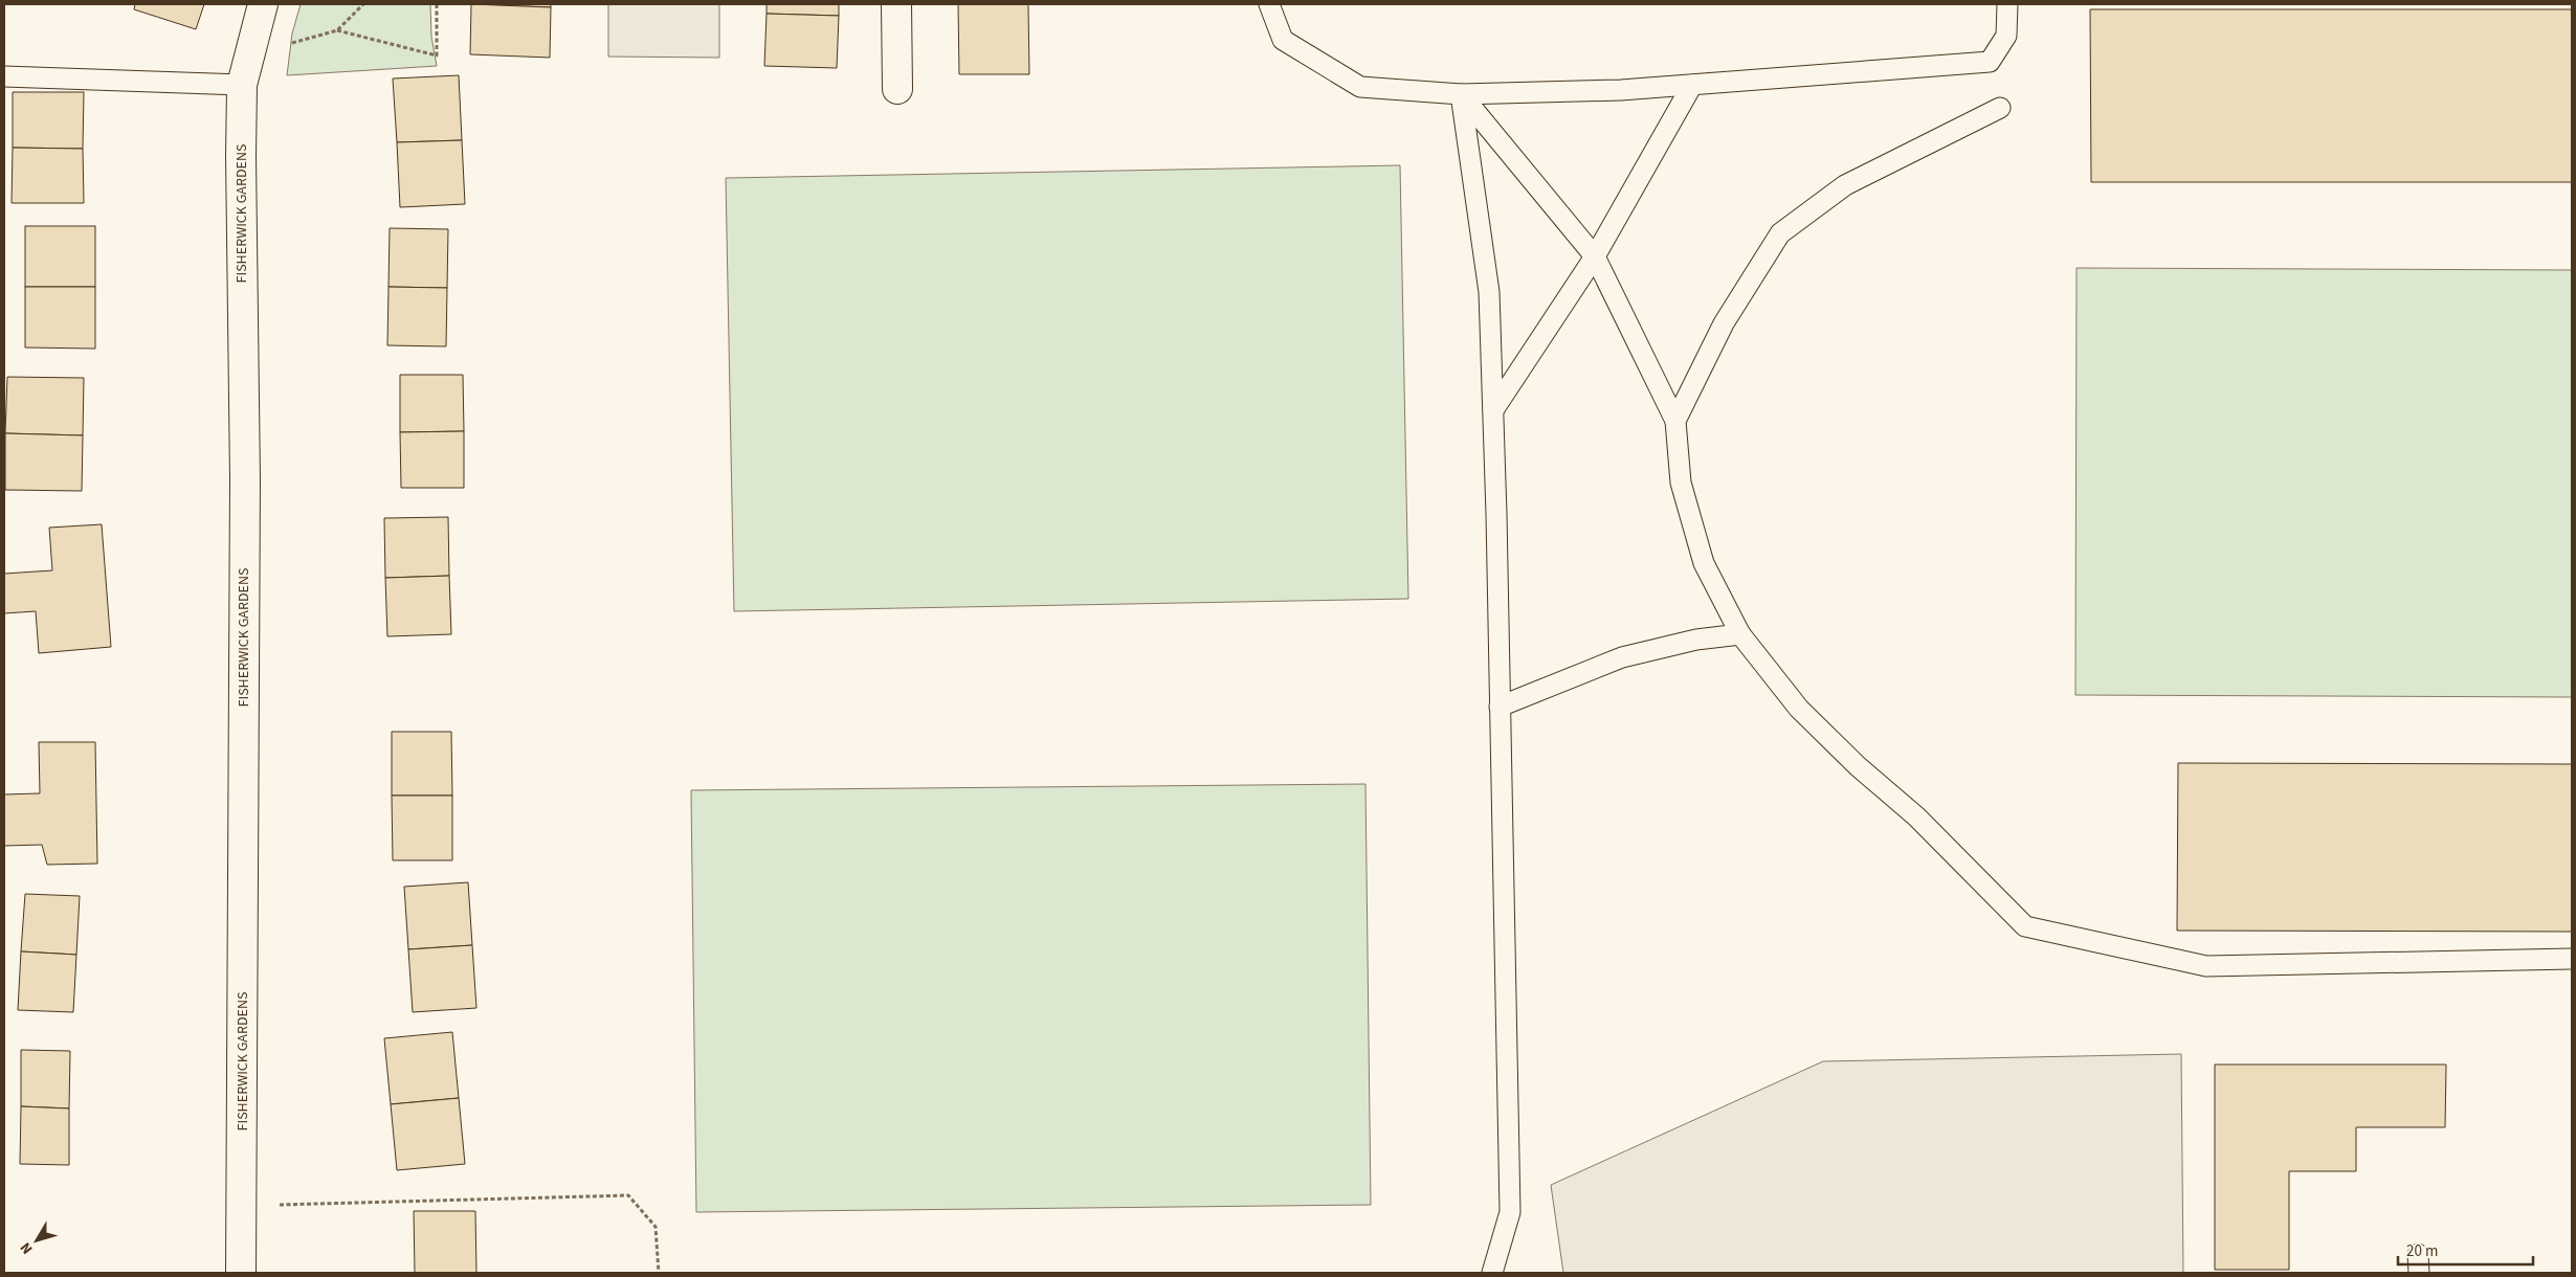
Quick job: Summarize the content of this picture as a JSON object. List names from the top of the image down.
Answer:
{
  "streets": {
    "street": ["FISHERWICK GARDENS"]
  },
  "scale_bar": "20 m",
  "north": "bottom left"
}
